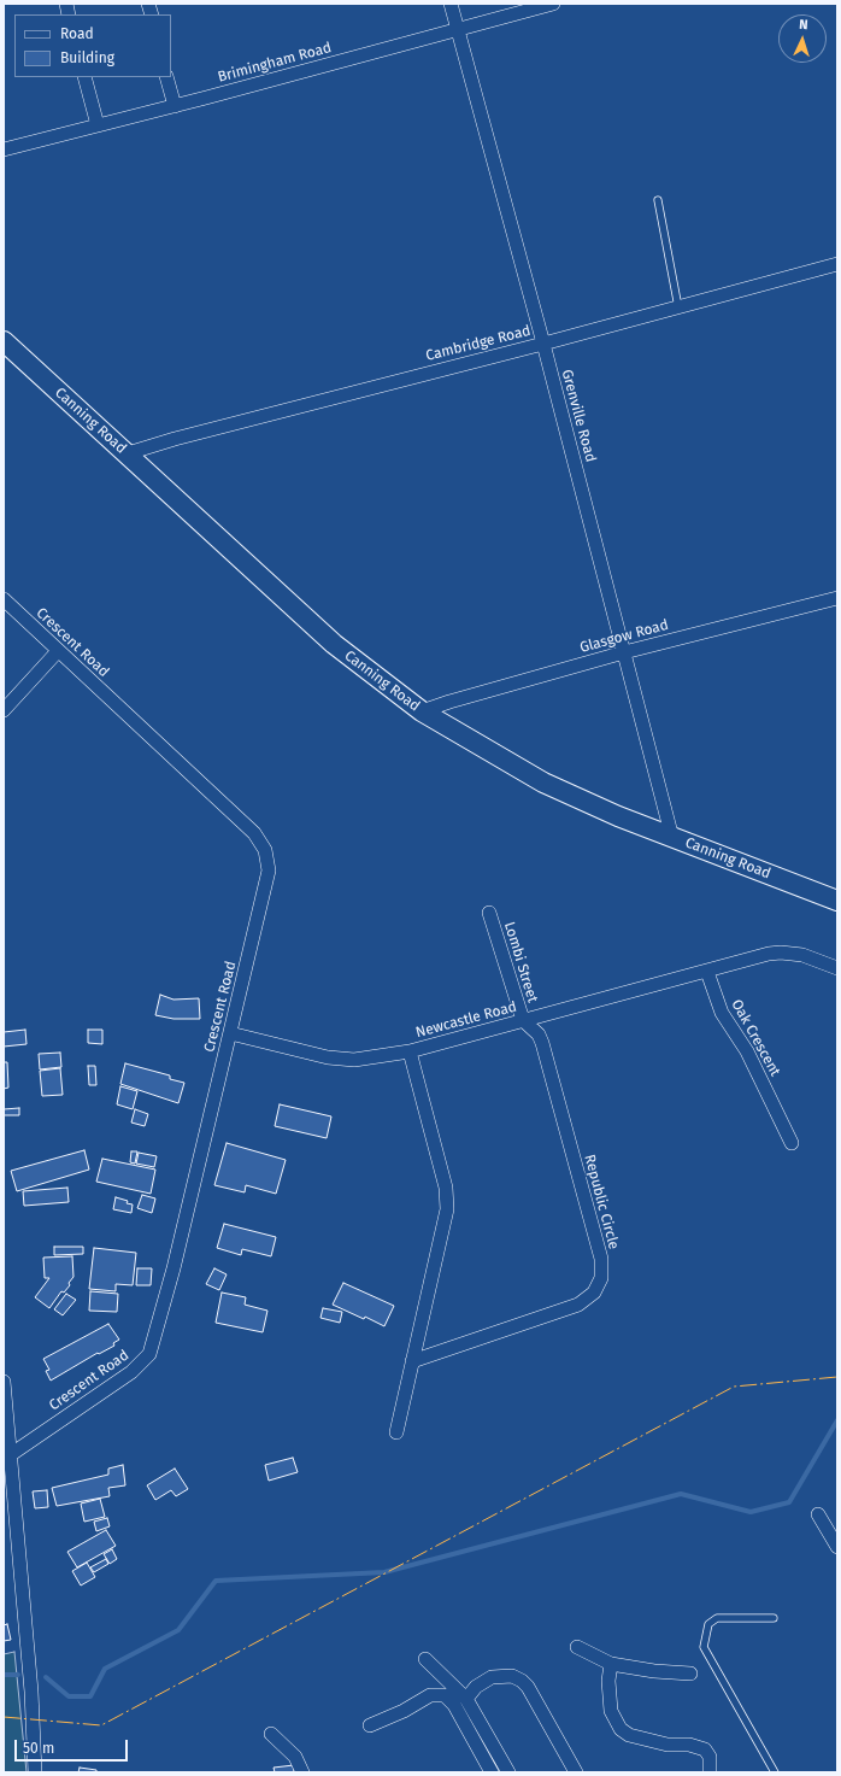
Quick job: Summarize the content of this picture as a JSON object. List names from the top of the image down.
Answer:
{
  "streets": {
    "main road": ["Canning Road"],
    "street": [
      "Brimingham Road",
      "Cambridge Road",
      "Grenville Road",
      "Glasgow Road",
      "Crescent Road",
      "Lombi Street",
      "Newcastle Road",
      "Oak Crescent",
      "Republic Circle"
    ]
  },
  "crossings": [
    ["Brimingham Road", "Grenville Road"],
    ["Cambridge Road", "Grenville Road"],
    ["Cambridge Road", "Canning Road"],
    ["Grenville Road", "Canning Road"],
    ["Grenville Road", "Glasgow Road"],
    ["Canning Road", "Glasgow Road"],
    ["Crescent Road", "Newcastle Road"],
    ["Lombi Street", "Newcastle Road"],
    ["Lombi Street", "Republic Circle"],
    ["Newcastle Road", "Oak Crescent"],
    ["Newcastle Road", "Republic Circle"]
  ],
  "legend": ["Road", "Building"],
  "scale_bar": "50 m",
  "north": "top"
}
